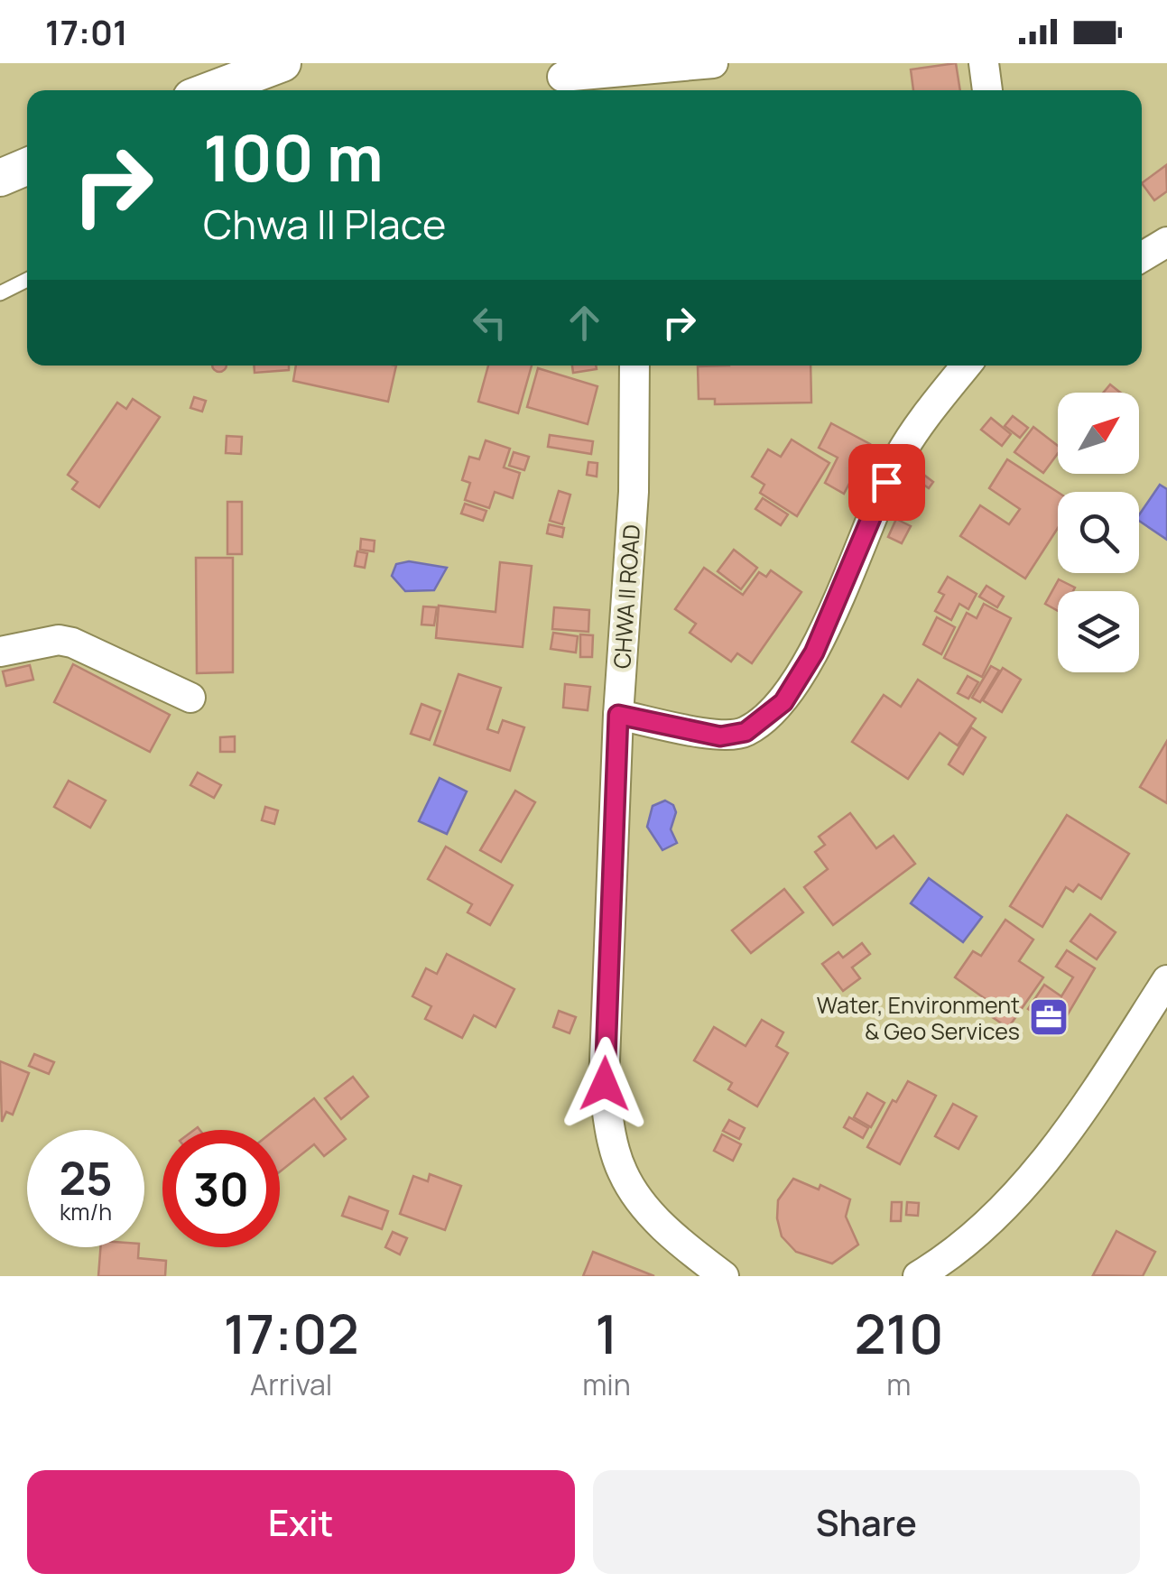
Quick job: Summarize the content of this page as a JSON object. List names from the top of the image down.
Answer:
{
  "streets": {
    "street": ["CHWA II ROAD"]
  },
  "places": {
    "office": ["Water, Environment & Geo Services"]
  },
  "north": "top right",
  "page": {
    "status": "17:01",
    "turn": ["100 m", "Chwa II Place"],
    "speed": "25 km/h",
    "limit": "30",
    "eta": [
      "17:02",
      "Arrival",
      "1",
      "min",
      "210",
      "m"
    ],
    "buttons": ["Exit", "Share"]
  }
}
